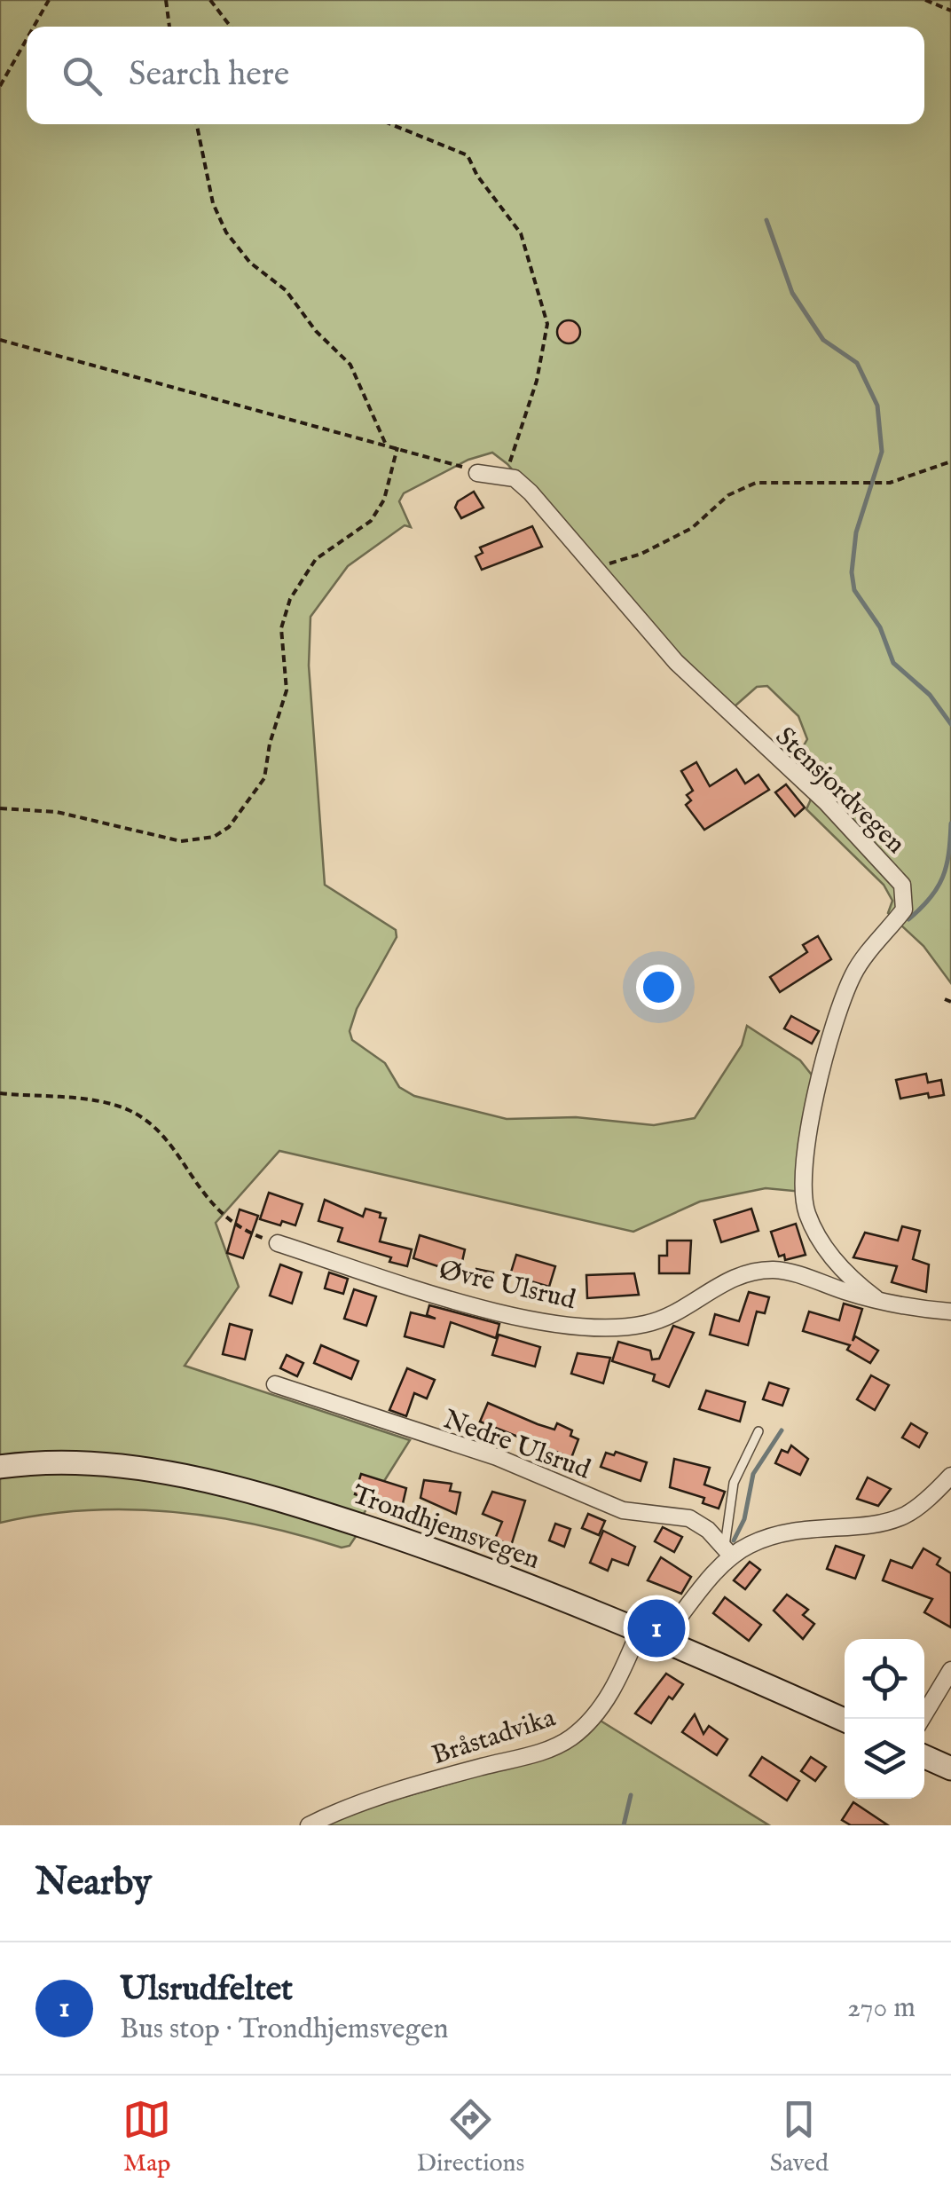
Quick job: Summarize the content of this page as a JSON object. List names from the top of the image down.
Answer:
{
  "streets": {
    "main road": ["Trondhjemsvegen"],
    "street": [
      "Stensjordvegen",
      "Øvre Ulsrud",
      "Nedre Ulsrud",
      "Bråstadvika"
    ]
  },
  "crossings": [
    ["Stensjordvegen", "Øvre Ulsrud"],
    ["Trondhjemsvegen", "Bråstadvika"]
  ],
  "page": {
    "search": "Search here",
    "pins": "1",
    "heading": "Nearby",
    "list": [
      {
        "mark": "1",
        "name": "Ulsrudfeltet",
        "note": "Bus stop · Trondhjemsvegen",
        "value": "270 m"
      }
    ],
    "nav": ["Map", "Directions", "Saved"]
  }
}
